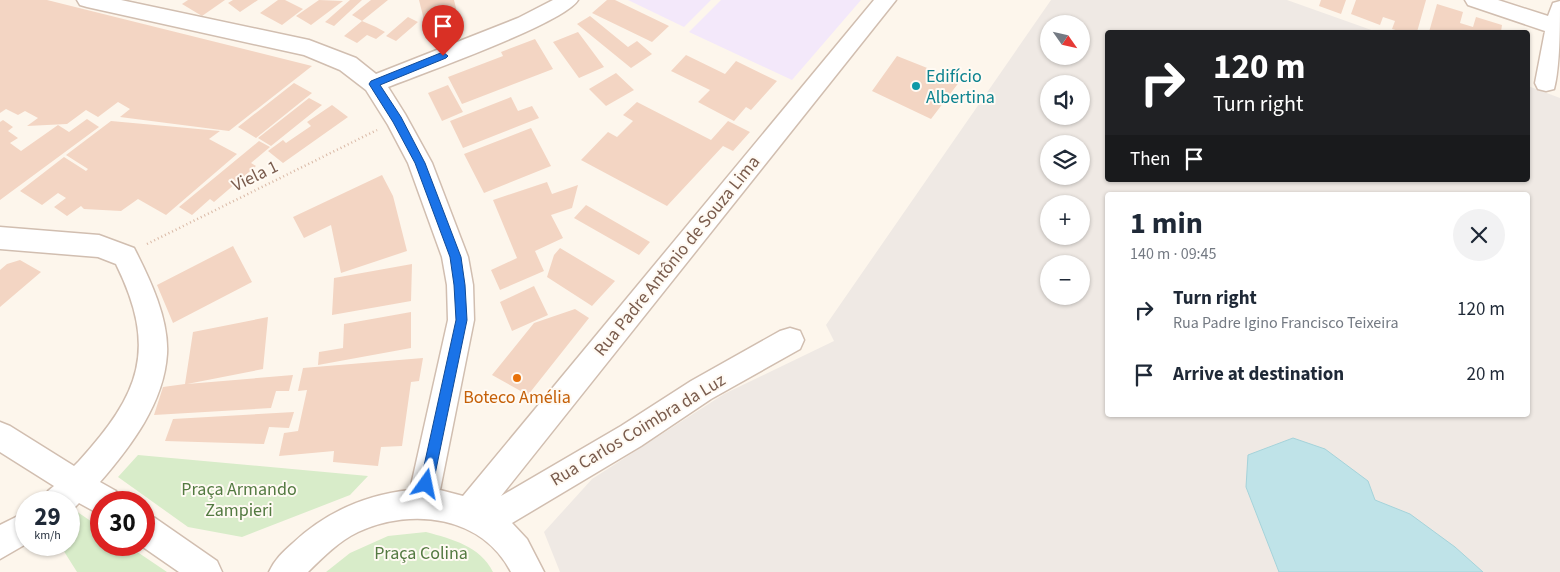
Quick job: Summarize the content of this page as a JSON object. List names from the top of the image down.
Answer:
{
  "streets": {
    "street": ["Rua Padre Antônio de Souza Lima", "Rua Carlos Coimbra da Luz"],
    "path": ["Viela 1"]
  },
  "crossings": [
    ["Rua Padre Antônio de Souza Lima", "Rua Carlos Coimbra da Luz"]
  ],
  "parks": ["Praça Armando Zampieri", "Praça Colina"],
  "places": ["Edifício Albertina", "Boteco Amélia"],
  "north": "bottom right",
  "page": {
    "map_buttons": ["+", "−"],
    "turn": ["120 m", "Turn right"],
    "then": "Then",
    "heading": ["1 min", "140 m · 09:45"],
    "list": [
      {
        "name": "Turn right",
        "note": "Rua Padre Igino Francisco Teixeira",
        "value": "120 m"
      },
      {
        "name": "Arrive at destination",
        "value": "20 m"
      }
    ],
    "speed": "29 km/h",
    "limit": "30"
  }
}
